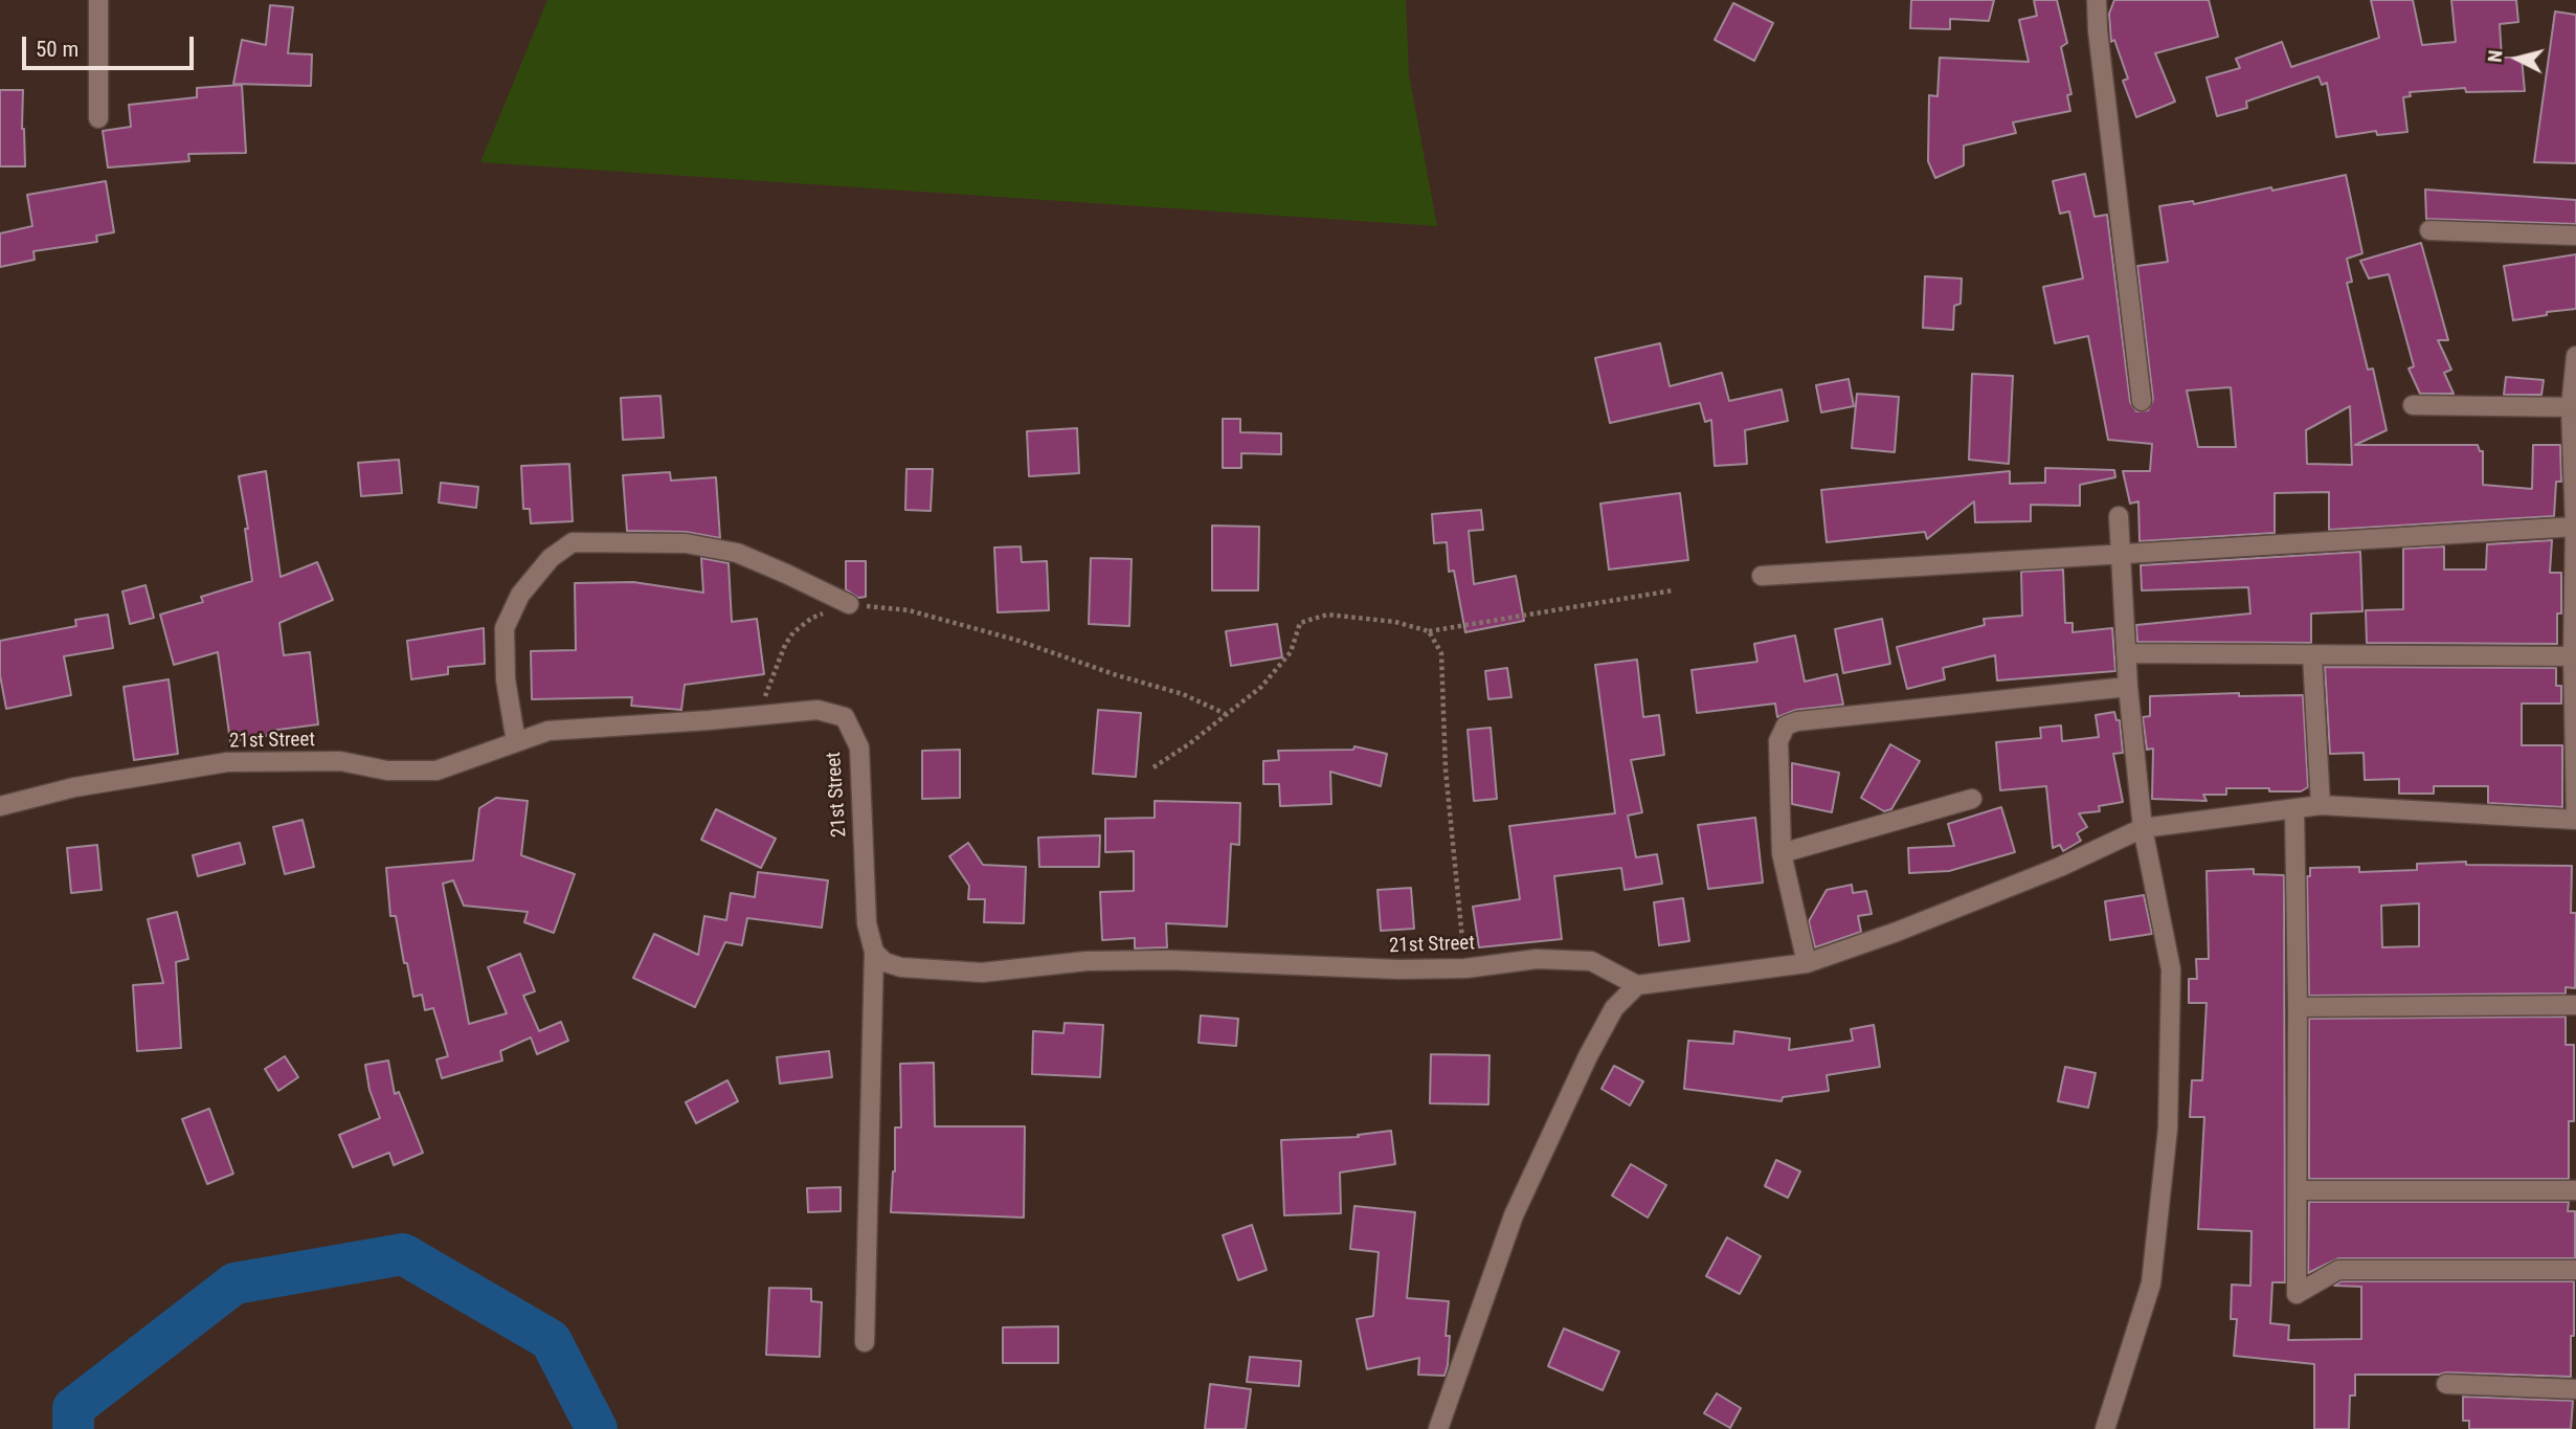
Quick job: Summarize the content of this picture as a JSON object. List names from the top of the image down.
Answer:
{
  "streets": {
    "street": ["21st Street"]
  },
  "scale_bar": "50 m",
  "north": "left"
}
